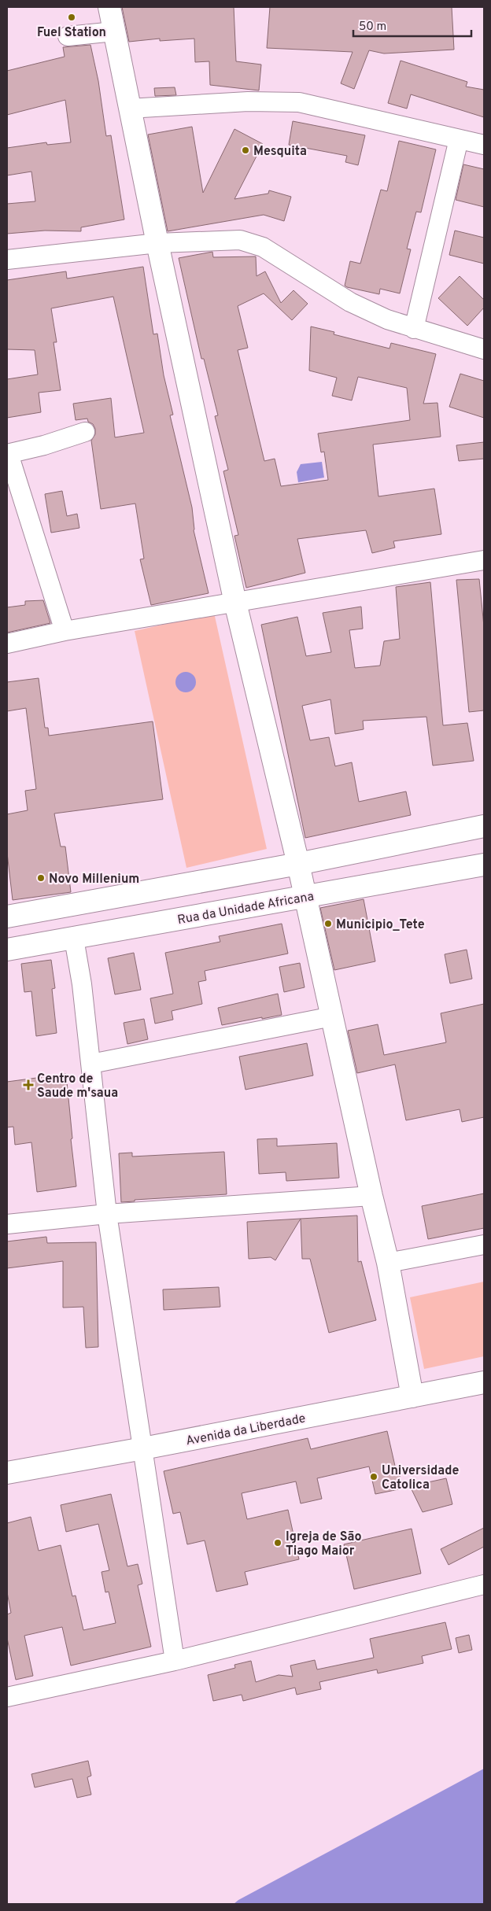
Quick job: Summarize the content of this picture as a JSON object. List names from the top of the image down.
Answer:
{
  "streets": {
    "street": ["Rua da Unidade Africana", "Avenida da Liberdade"]
  },
  "places": {
    "other": [
      "Fuel Station",
      "Mesquita",
      "Novo Millenium",
      "Municipio_Tete",
      "Universidade Catolica",
      "Igreja de São Tiago Maior"
    ],
    "health": ["Centro de Saude m'saua"]
  },
  "scale_bar": "50 m"
}
